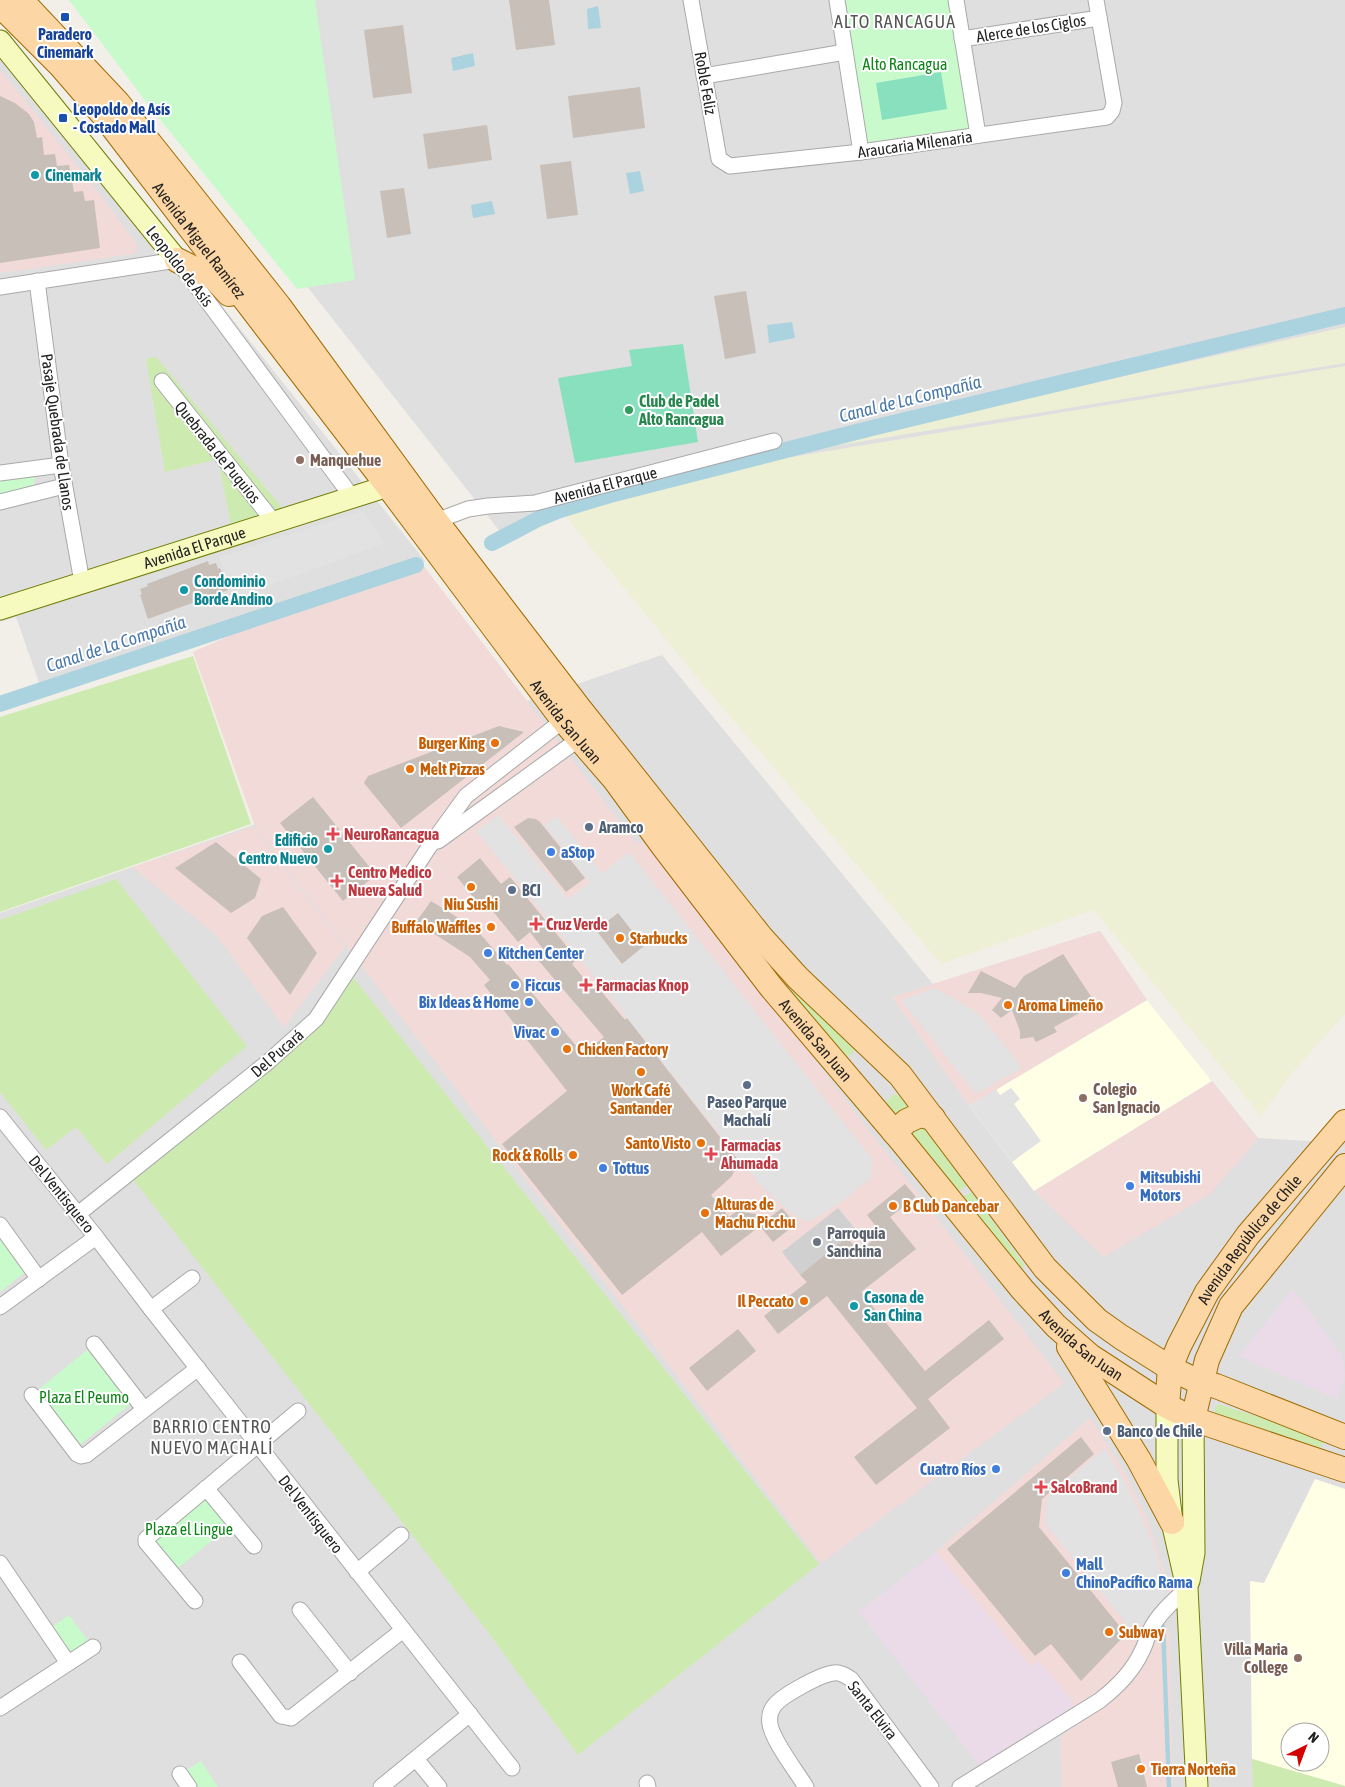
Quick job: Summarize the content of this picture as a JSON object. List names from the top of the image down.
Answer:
{
  "streets": {
    "main road": ["Avenida Miguel Ramírez", "Avenida San Juan", "Avenida República de Chile"],
    "street": [
      "Alerce de los Ciglos",
      "Roble Feliz",
      "Araucaria Milenaria",
      "Leopoldo de Asís",
      "Pasaje Quebrada de Llanos",
      "Quebrada de Puquios",
      "Avenida El Parque",
      "Del Pucará",
      "Del Ventisquero",
      "Santa Elvira"
    ]
  },
  "crossings": [
    ["Alerce de los Ciglos", "Araucaria Milenaria"],
    ["Roble Feliz", "Araucaria Milenaria"],
    ["Avenida Miguel Ramírez", "Avenida El Parque"],
    ["Avenida Miguel Ramírez", "Avenida San Juan"],
    ["Leopoldo de Asís", "Avenida El Parque"],
    ["Pasaje Quebrada de Llanos", "Avenida El Parque"],
    ["Quebrada de Puquios", "Avenida El Parque"],
    ["Avenida El Parque", "Avenida San Juan"],
    ["Avenida San Juan", "Del Pucará"],
    ["Avenida San Juan", "Avenida República de Chile"],
    ["Del Pucará", "Del Ventisquero"]
  ],
  "districts": ["ALTO RANCAGUA", "BARRIO CENTRO NUEVO MACHALÍ"],
  "water": ["Canal de La Compañía"],
  "parks": ["Alto Rancagua", "Plaza El Peumo", "Plaza el Lingue"],
  "places": {
    "transit": ["Paradero Cinemark", "Leopoldo de Asís - Costado Mall"],
    "other": [
      "Cinemark",
      "Club de Padel Alto Rancagua",
      "Manquehue",
      "Condominio Borde Andino",
      "Burger King",
      "Melt Pizzas",
      "Aramco",
      "Edificio Centro Nuevo",
      "aStop",
      "Niu Sushi",
      "BCI",
      "Buffalo Waffles",
      "Starbucks",
      "Kitchen Center",
      "Ficcus",
      "Bix Ideas & Home",
      "Aroma Limeño",
      "Vivac",
      "Chicken Factory",
      "Work Café Santander",
      "Paseo Parque Machalí",
      "Colegio San Ignacio",
      "Santo Visto",
      "Rock & Rolls",
      "Tottus",
      "Mitsubishi Motors",
      "B Club Dancebar",
      "Alturas de Machu Picchu",
      "Parroquia Sanchina",
      "Il Peccato",
      "Casona de San China",
      "Banco de Chile",
      "Cuatro Ríos",
      "Mall ChinoPacífico Rama",
      "Subway",
      "Villa Maria College",
      "Tierra Norteña"
    ],
    "health": [
      "NeuroRancagua",
      "Centro Medico Nueva Salud",
      "Cruz Verde",
      "Farmacias Knop",
      "Farmacias Ahumada",
      "SalcoBrand"
    ]
  },
  "north": "top right"
}
